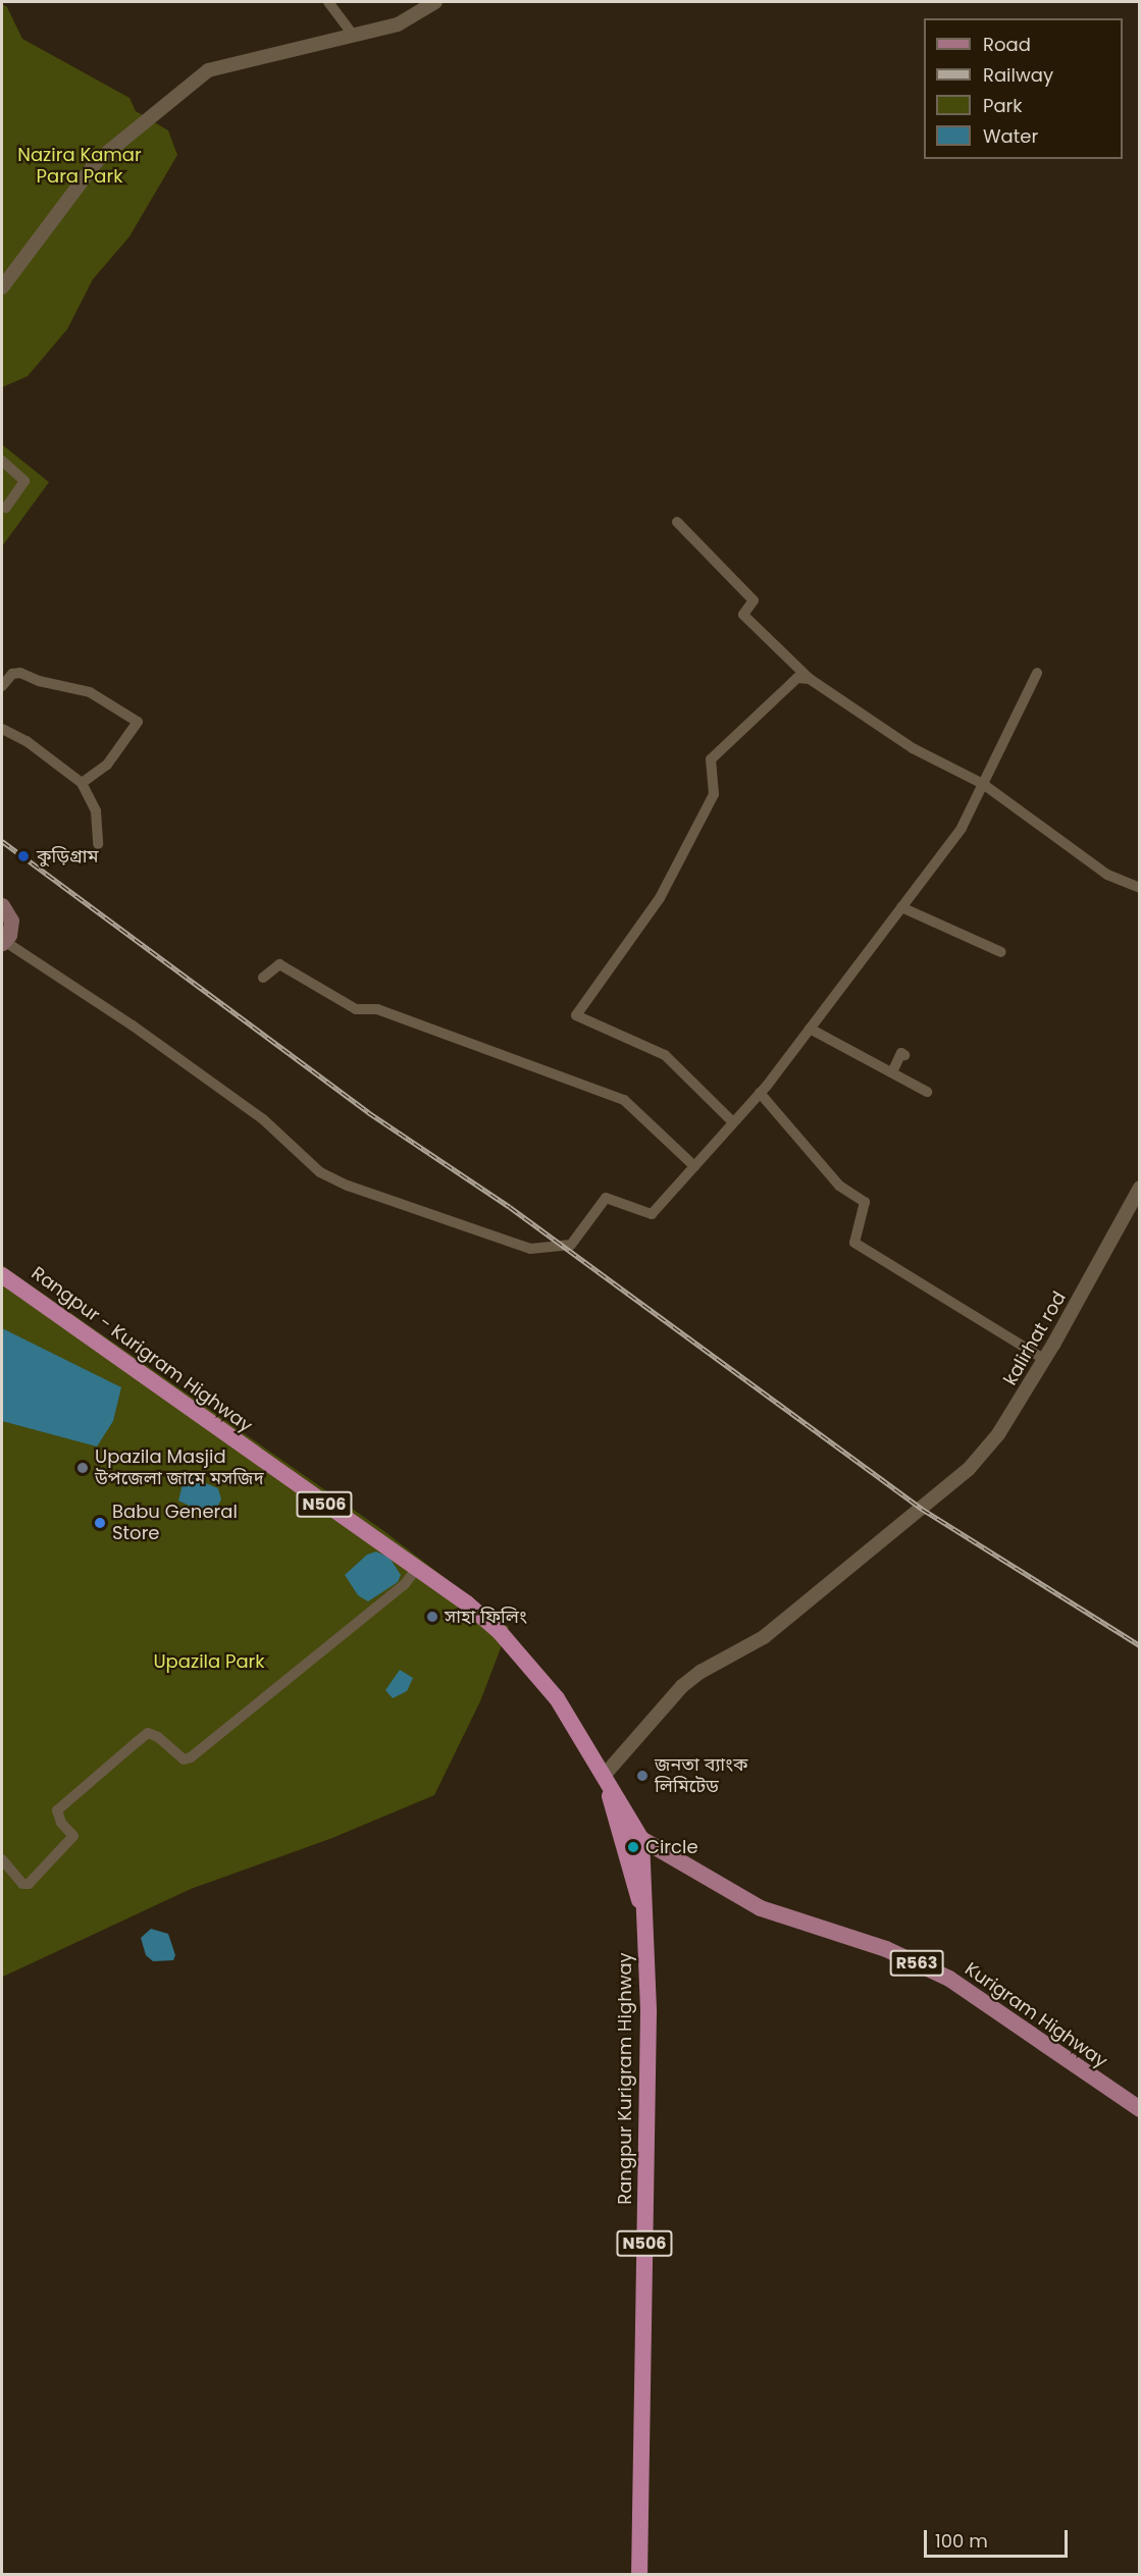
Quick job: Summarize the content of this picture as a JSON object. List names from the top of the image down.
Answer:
{
  "streets": {
    "highway": ["Rangpur - Kurigram Highway", "N506", "Rangpur Kurigram Highway"],
    "main road": ["R563", "Kurigram Highway"],
    "street": ["kalirhat rod"]
  },
  "crossings": [
    ["kalirhat rod", "Rangpur - Kurigram Highway"],
    ["kalirhat rod", "N506"],
    ["Rangpur - Kurigram Highway", "N506"],
    ["N506", "Kurigram Highway"],
    ["N506", "Rangpur Kurigram Highway"]
  ],
  "parks": ["Nazira Kamar Para Park", "Upazila Park"],
  "places": [
    "কুড়িগ্রাম",
    "Upazila Masjid উপজেলা জামে মসজিদ",
    "Babu General Store",
    "সাহা ফিলিং",
    "জনতা ব্যাংক লিমিটেড",
    "Circle"
  ],
  "legend": [
    "Road",
    "Railway",
    "Park",
    "Water"
  ],
  "scale_bar": "100 m"
}
